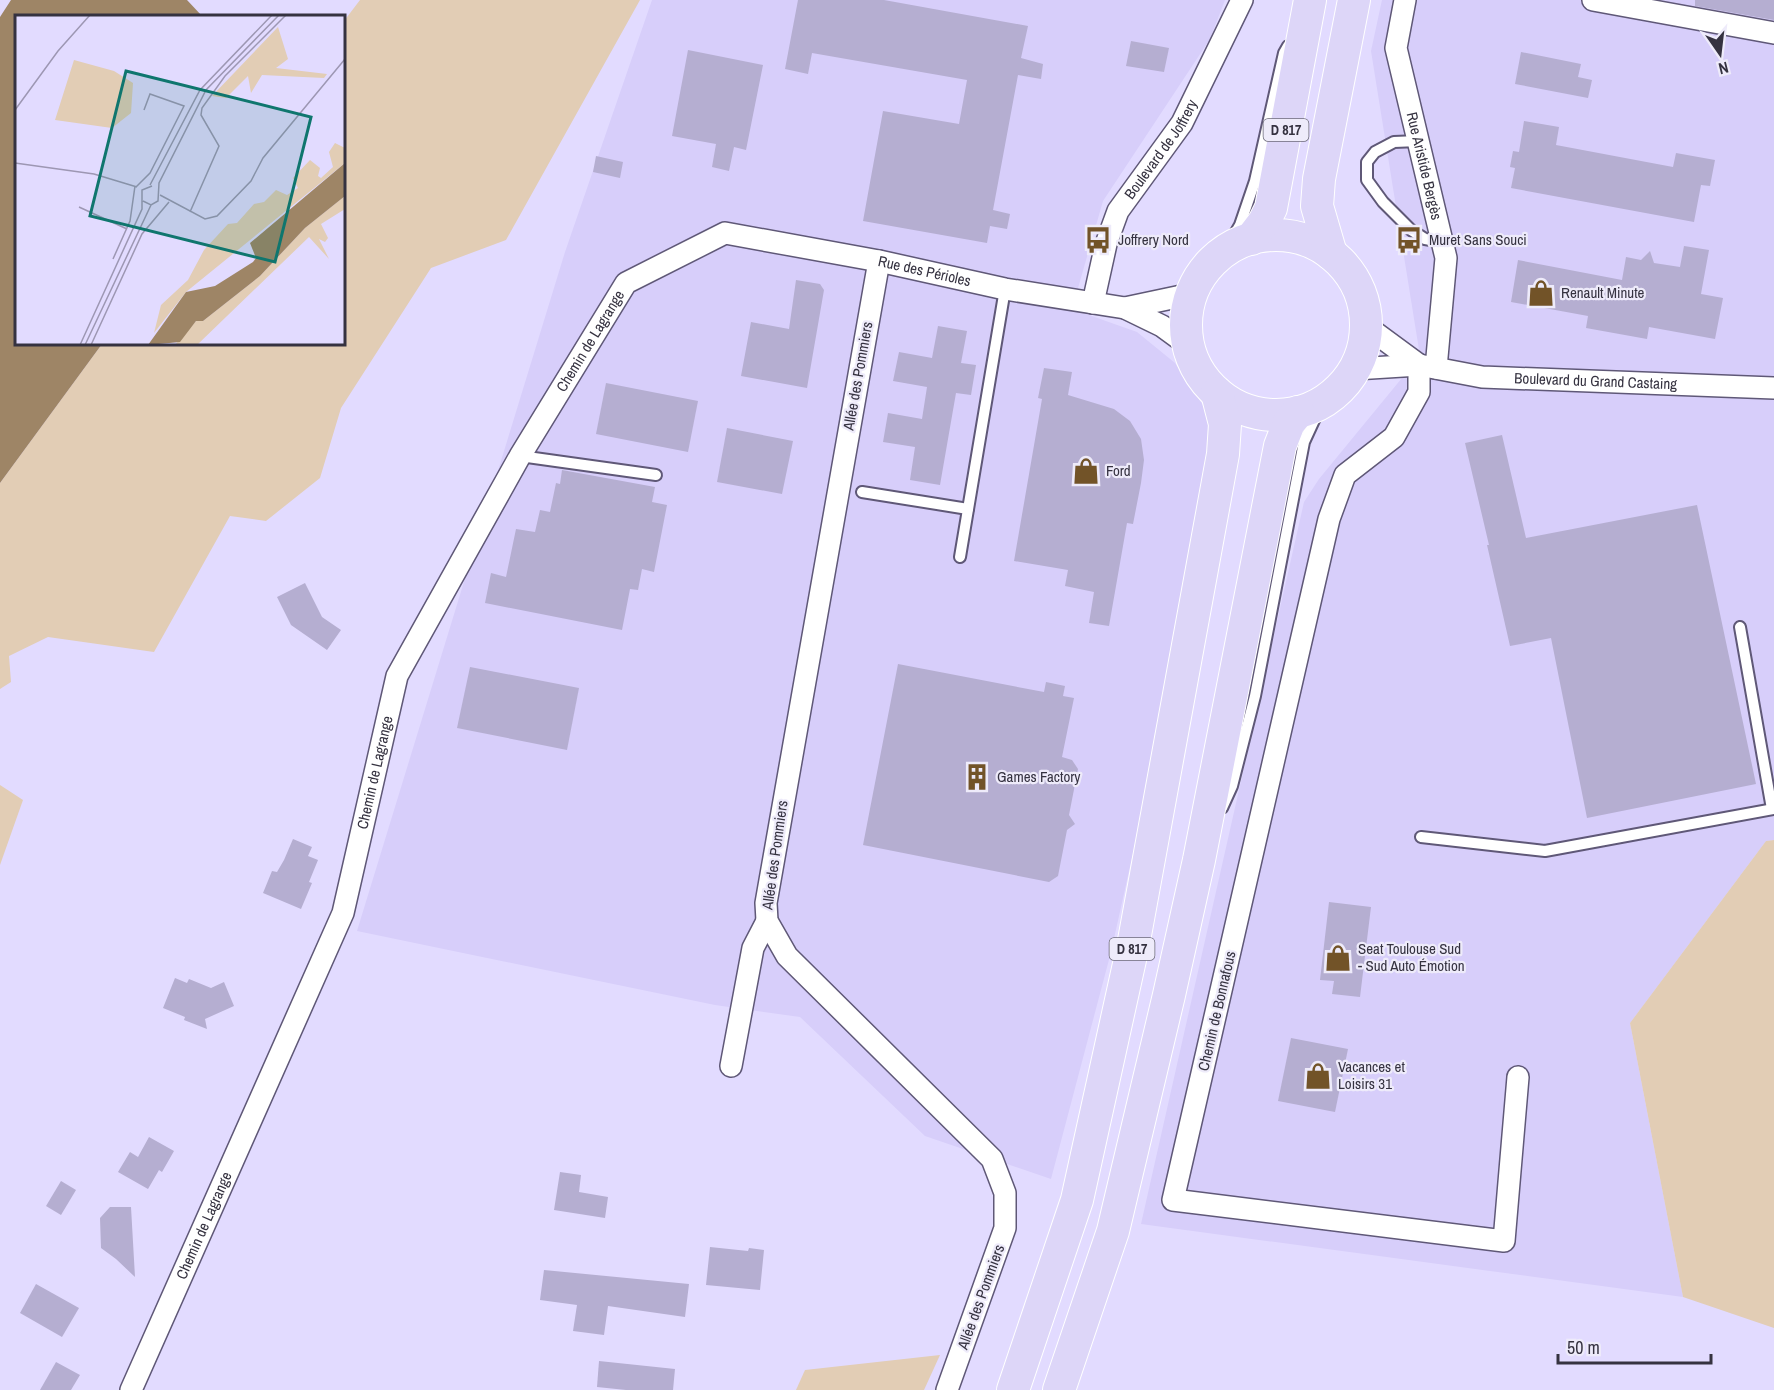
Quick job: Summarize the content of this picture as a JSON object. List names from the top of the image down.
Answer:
{
  "streets": {
    "main road": ["D 817"],
    "street": [
      "Boulevard de Joffrery",
      "Rue Aristide Bergès",
      "Rue des Périoles",
      "Chemin de Lagrange",
      "Allée des Pommiers",
      "Boulevard du Grand Castaing",
      "Chemin de Bonnafous"
    ]
  },
  "crossings": [
    ["D 817", "Rue des Périoles"],
    ["D 817", "Boulevard du Grand Castaing"],
    ["Boulevard de Joffrery", "Rue des Périoles"],
    ["Rue Aristide Bergès", "Boulevard du Grand Castaing"],
    ["Rue Aristide Bergès", "Chemin de Bonnafous"],
    ["Rue des Périoles", "Chemin de Lagrange"],
    ["Rue des Périoles", "Allée des Pommiers"],
    ["Rue des Périoles", "Boulevard du Grand Castaing"],
    ["Boulevard du Grand Castaing", "Chemin de Bonnafous"]
  ],
  "places": {
    "bus stop": ["Joffrery Nord", "Muret Sans Souci"],
    "shop": [
      "Renault Minute",
      "Ford",
      "Seat Toulouse Sud - Sud Auto Émotion",
      "Vacances et Loisirs 31"
    ],
    "building": ["Games Factory"]
  },
  "scale_bar": "50 m",
  "north": "bottom"
}
